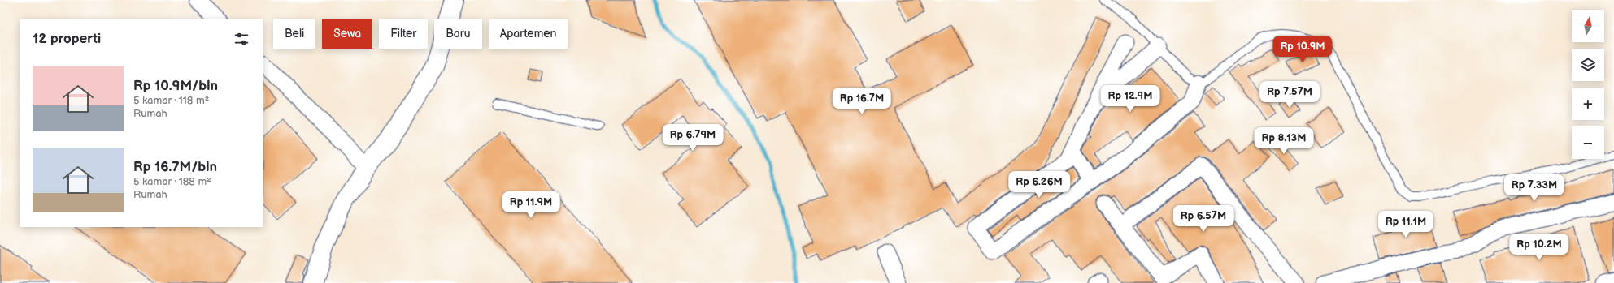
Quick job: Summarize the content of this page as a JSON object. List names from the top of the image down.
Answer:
{
  "north": "top",
  "page": {
    "map_buttons": ["+", "−"],
    "chip": [
      "Beli",
      "Sewa",
      "Filter",
      "Baru",
      "Apartemen"
    ],
    "heading": "12 properti",
    "price": [
      "Rp 10.9M",
      "Rp 7.57M",
      "Rp 12.9M",
      "Rp 16.7M",
      "Rp 6.79M",
      "Rp 8.13M",
      "Rp 6.26M",
      "Rp 7.33M",
      "Rp 11.9M",
      "Rp 6.57M",
      "Rp 11.1M",
      "Rp 10.2M"
    ],
    "list": [
      {
        "name": "Rp 10.9M/bln",
        "note": "5 kamar · 118 m² · Rumah"
      },
      {
        "name": "Rp 16.7M/bln",
        "note": "5 kamar · 188 m² · Rumah"
      }
    ]
  }
}
